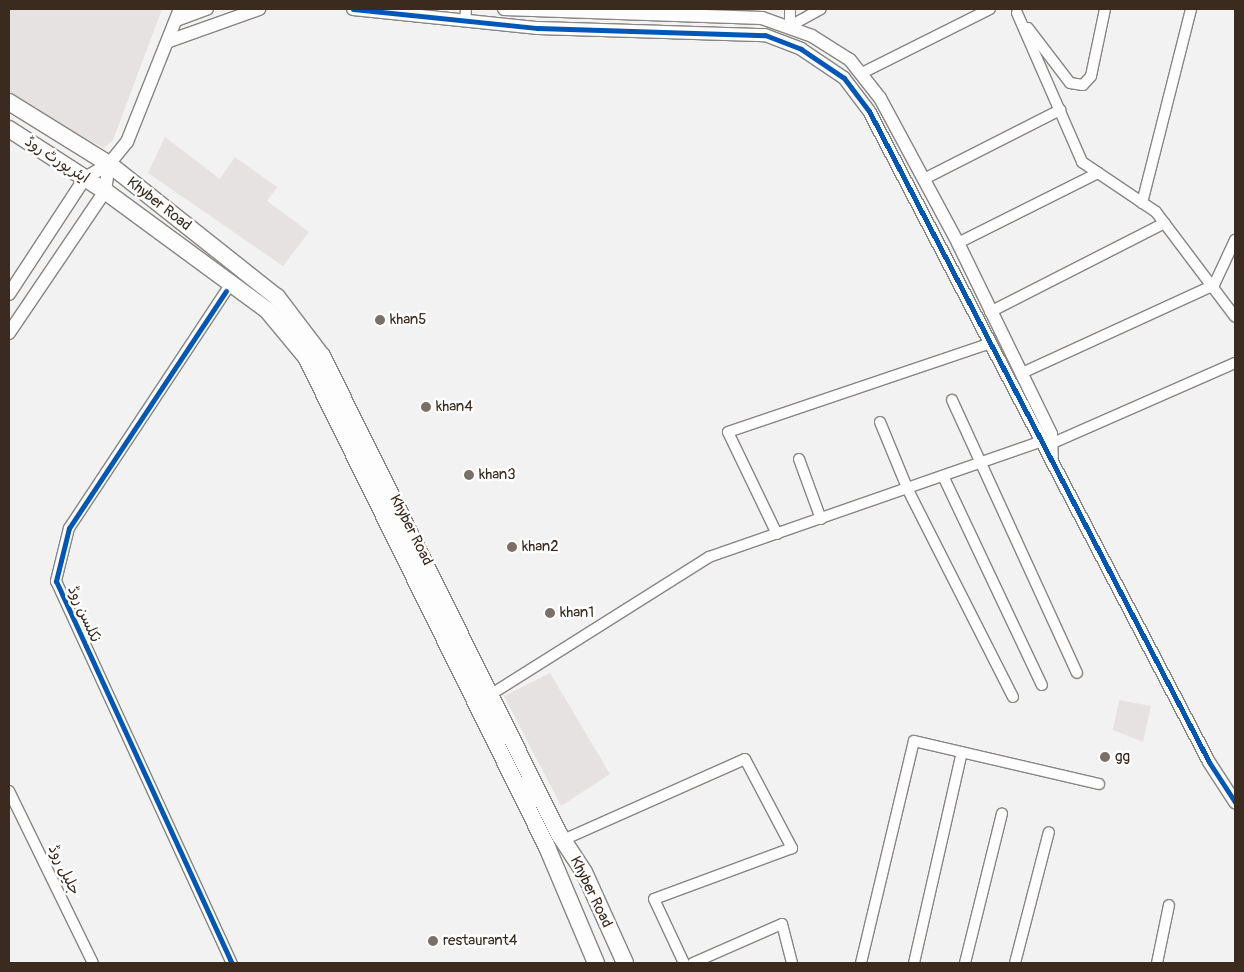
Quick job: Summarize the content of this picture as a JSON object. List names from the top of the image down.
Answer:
{
  "streets": {
    "main road": ["ایئرپورٹ روڈ", "Khyber Road"],
    "street": ["نکلسن روڈ", "جلیل روڈ"]
  },
  "crossings": [
    ["ایئرپورٹ روڈ", "Khyber Road"]
  ],
  "places": [
    "khan5",
    "khan4",
    "khan3",
    "khan2",
    "khan1",
    "gg",
    "restaurant4"
  ]
}
